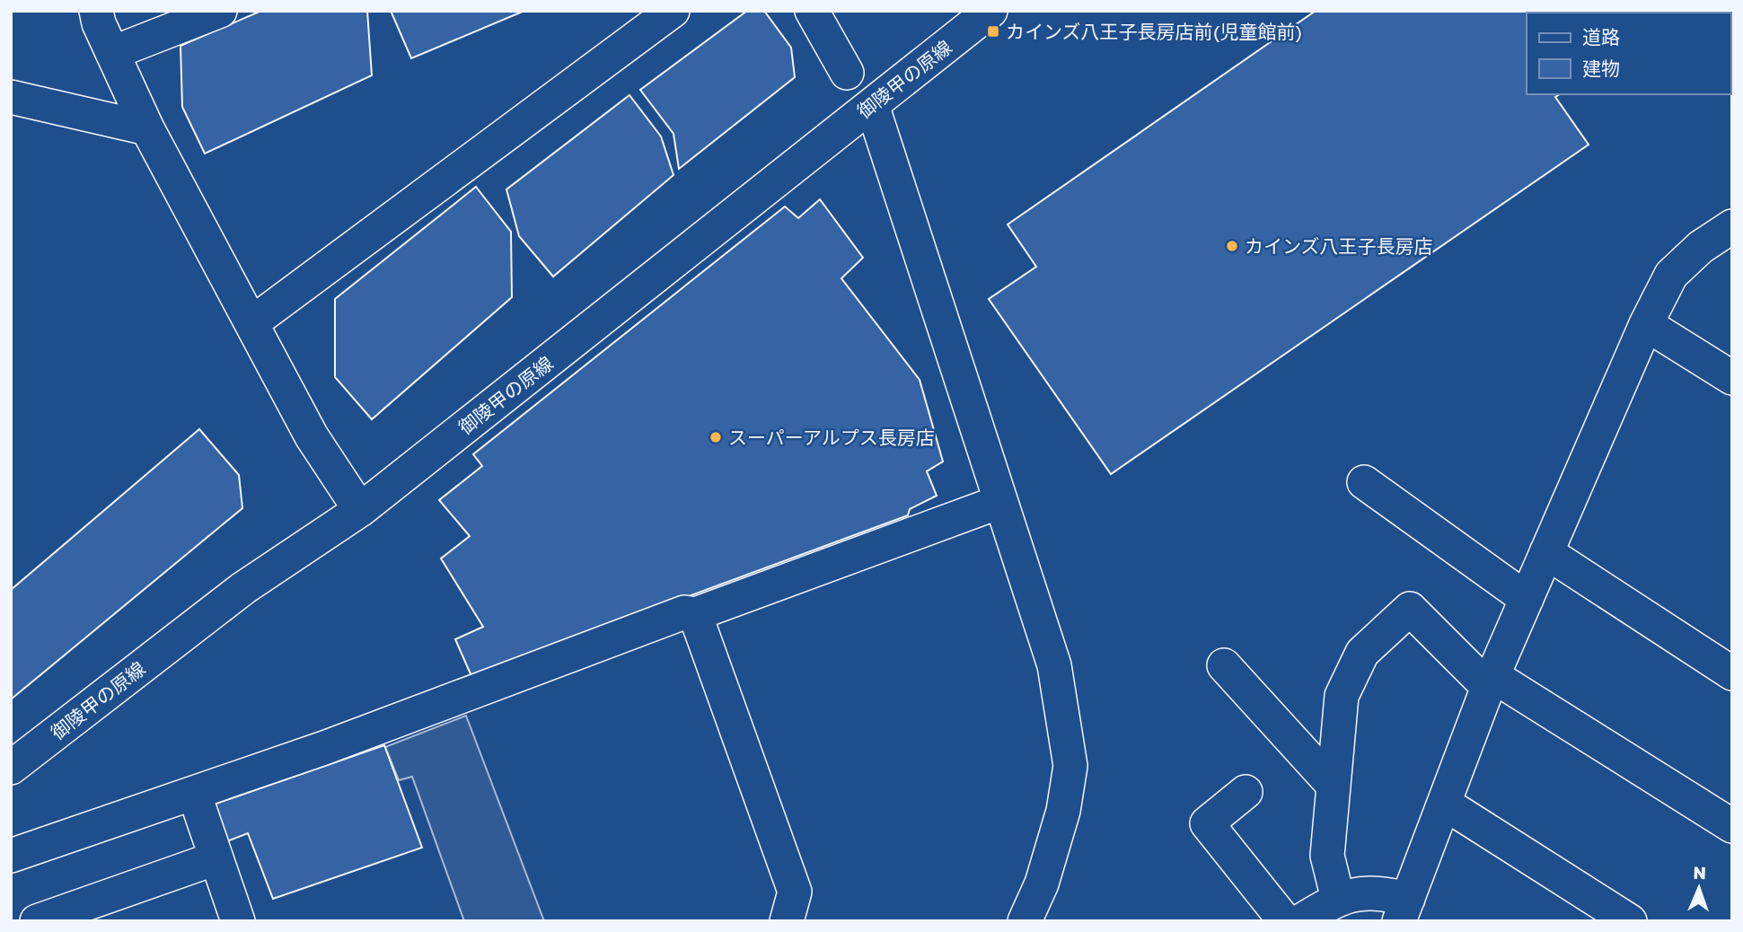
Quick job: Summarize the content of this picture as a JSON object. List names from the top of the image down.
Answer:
{
  "streets": {
    "street": ["御陵甲の原線"]
  },
  "places": {
    "transit": ["カインズ八王子長房店前(児童館前)"],
    "other": ["カインズ八王子長房店", "スーパーアルプス長房店"]
  },
  "legend": ["道路", "建物"],
  "north": "top"
}
